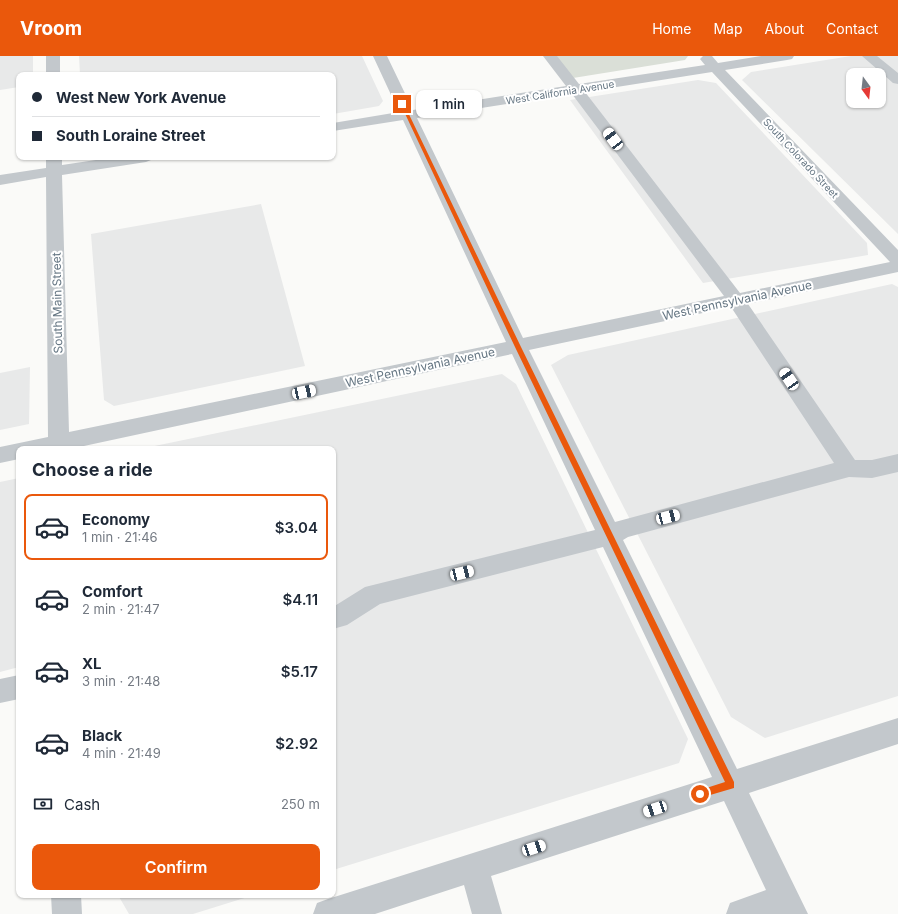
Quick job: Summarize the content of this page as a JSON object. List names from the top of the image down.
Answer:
{
  "streets": {
    "street": [
      "West California Avenue",
      "South Colorado Street",
      "West Pennsylvania Avenue",
      "South Main Street"
    ]
  },
  "crossings": [
    ["West California Avenue", "South Colorado Street"],
    ["West Pennsylvania Avenue", "South Main Street"]
  ],
  "north": "bottom",
  "page": {
    "header": "Vroom",
    "nav": [
      "Home",
      "Map",
      "About",
      "Contact"
    ],
    "banner": ["West New York Avenue", "South Loraine Street"],
    "bubble": "1 min",
    "heading": "Choose a ride",
    "list": [
      {
        "name": "Economy",
        "note": "1 min · 21:46",
        "value": "$3.04"
      },
      {
        "name": "Comfort",
        "note": "2 min · 21:47",
        "value": "$4.11"
      },
      {
        "name": "XL",
        "note": "3 min · 21:48",
        "value": "$5.17"
      },
      {
        "name": "Black",
        "note": "4 min · 21:49",
        "value": "$2.92"
      }
    ],
    "pay": ["Cash", "250 m"],
    "buttons": "Confirm"
  }
}
